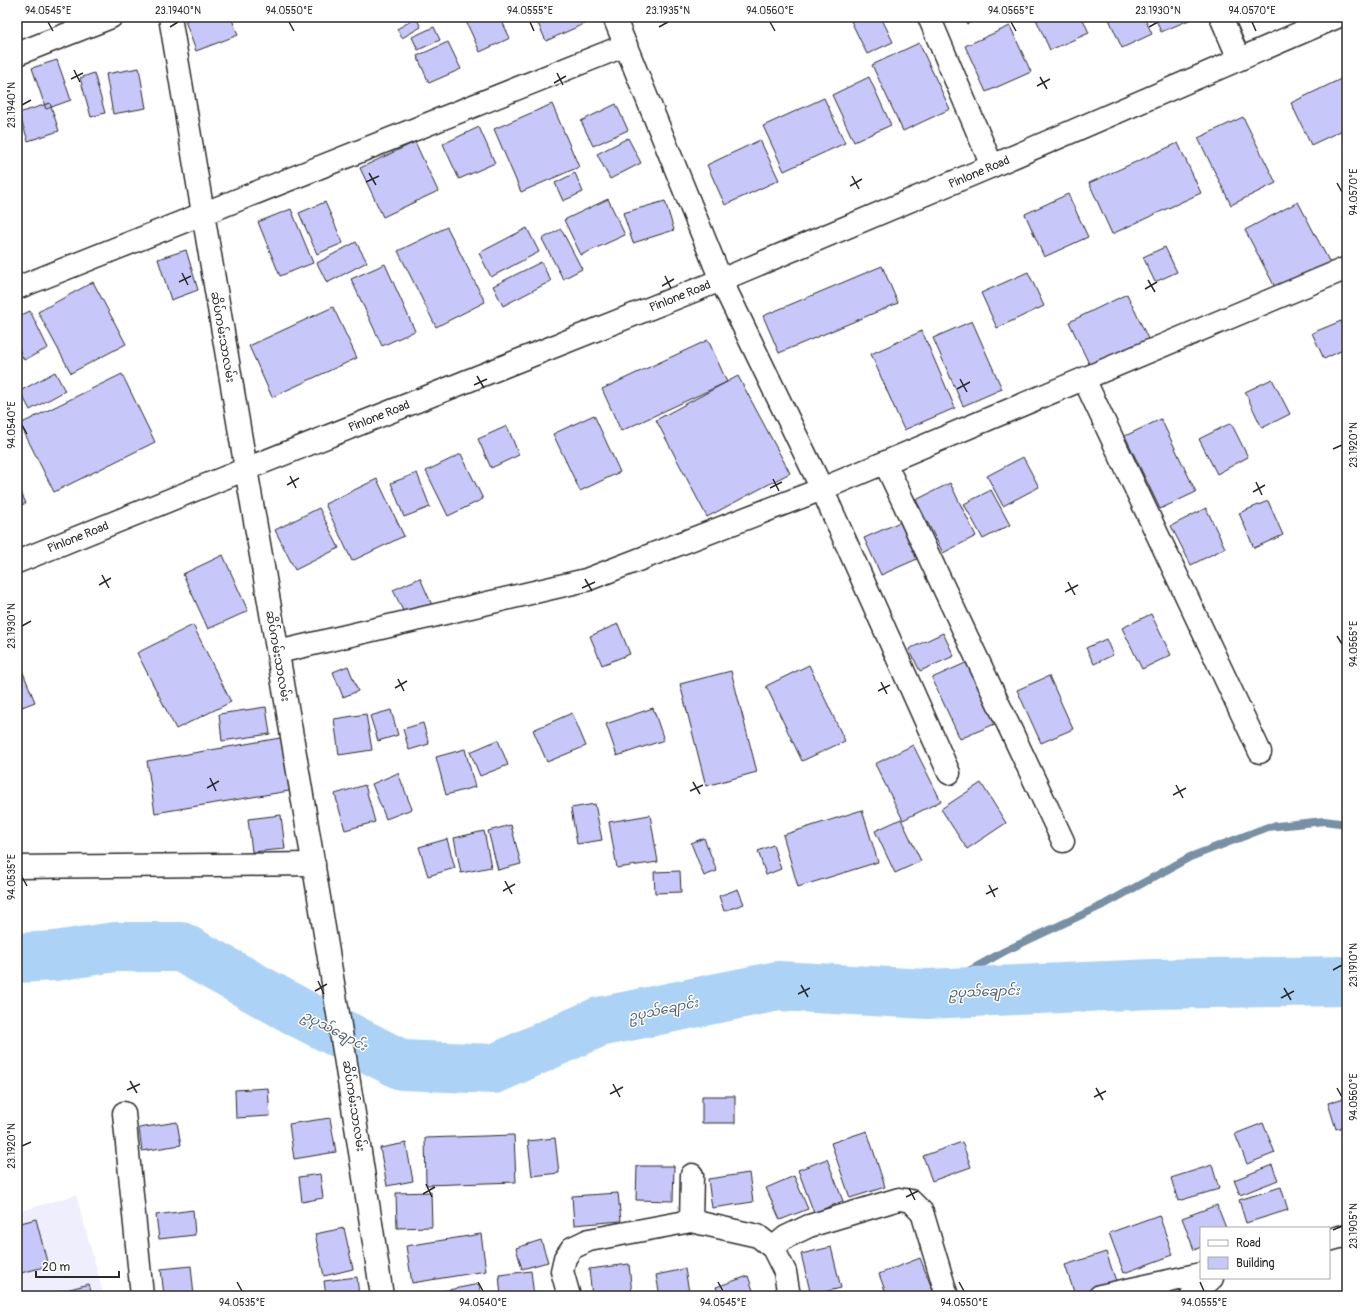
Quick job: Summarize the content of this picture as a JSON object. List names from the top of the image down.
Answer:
{
  "streets": {
    "street": ["Pinlone Road", "ဆိပ်ကမ်းသာလမ်း"]
  },
  "crossings": [
    ["Pinlone Road", "ဆိပ်ကမ်းသာလမ်း"]
  ],
  "water": ["ဥပုသ်ချောင်း"],
  "legend": ["Road", "Building"],
  "scale_bar": "20 m",
  "coordinates": [
    "94.0545°E",
    "23.1940°N",
    "94.0550°E",
    "94.0555°E",
    "23.1935°N",
    "94.0560°E",
    "94.0565°E",
    "23.1930°N",
    "94.0570°E",
    "94.0540°E",
    "23.1920°N",
    "94.0535°E",
    "23.1910°N",
    "23.1905°N"
  ]
}
